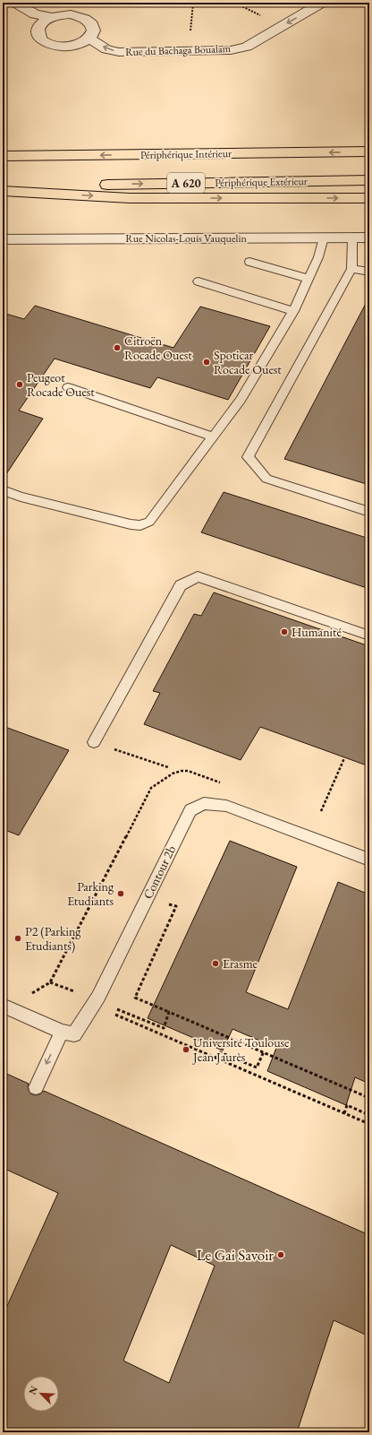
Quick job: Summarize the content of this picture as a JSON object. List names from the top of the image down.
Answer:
{
  "streets": {
    "highway": ["Périphérique Intérieur", "Périphérique Extérieur", "A 620"],
    "street": ["Rue du Bachaga Boualam", "Rue Nicolas-Louis Vauquelin"],
    "lane": ["Contour 2b"]
  },
  "one_way": ["Rue du Bachaga Boualam"],
  "places": [
    "Citroën Rocade Ouest",
    "Spoticar Rocade Ouest",
    "Peugeot Rocade Ouest",
    "Humanité",
    "Parking Etudiants",
    "P2 (Parking Etudiants)",
    "Erasme",
    "Université Toulouse Jean Jaurès",
    "Le Gai Savoir"
  ],
  "north": "top left"
}
